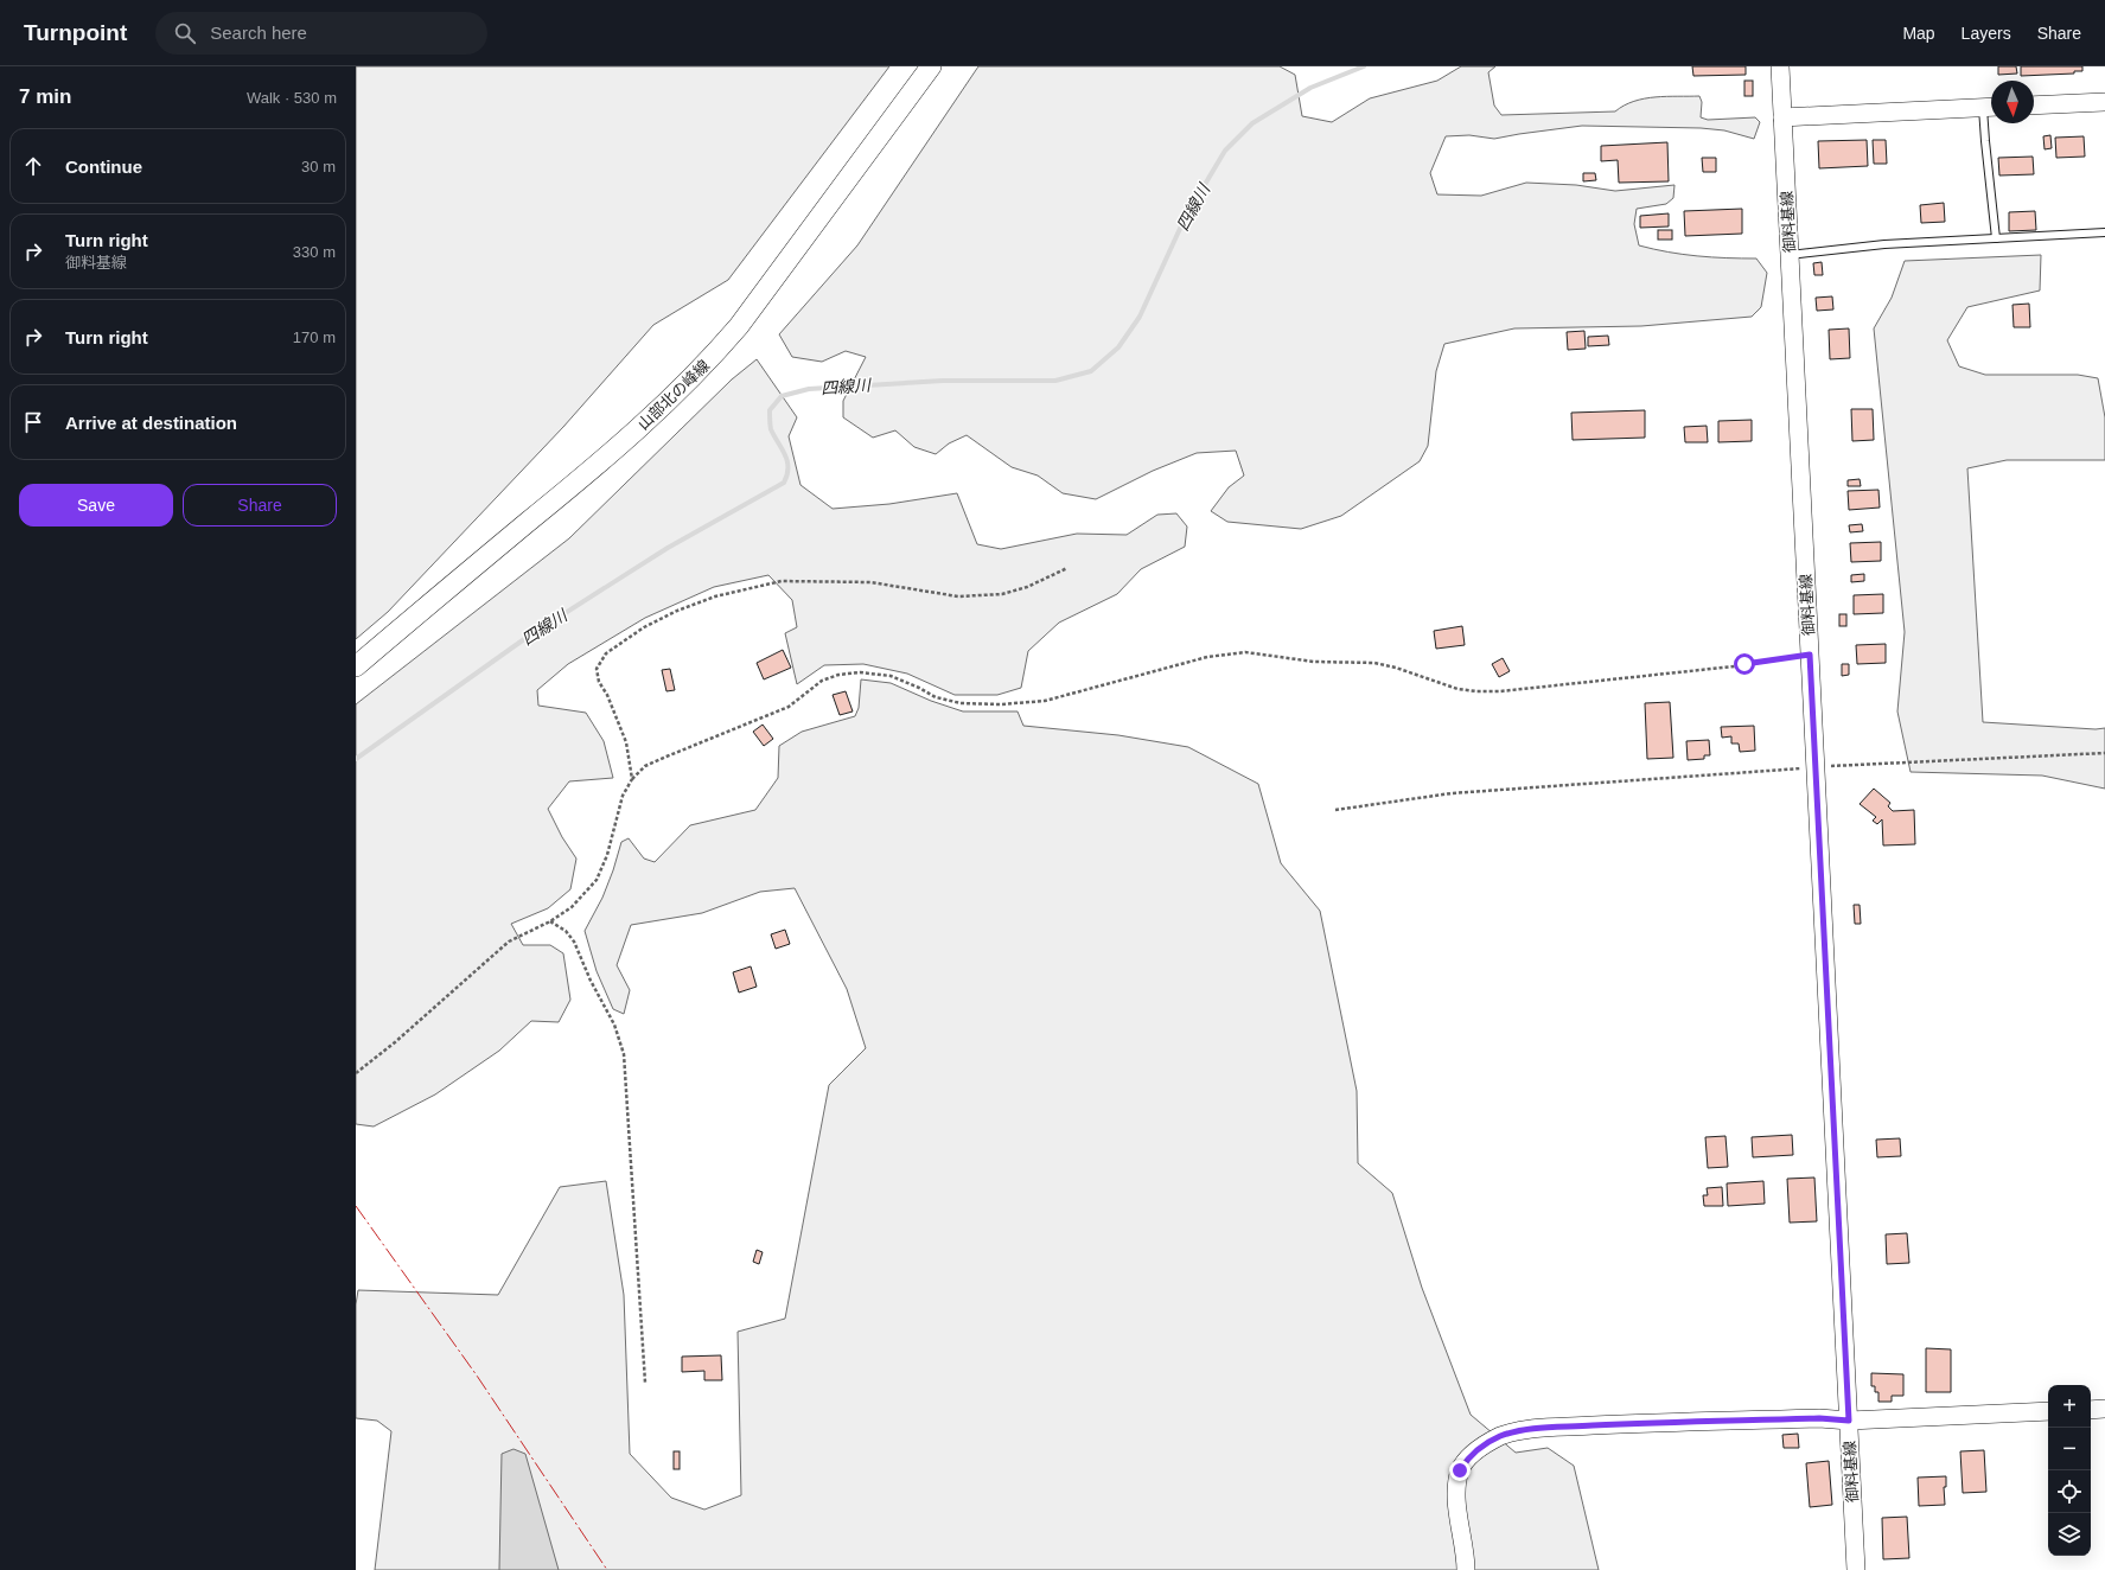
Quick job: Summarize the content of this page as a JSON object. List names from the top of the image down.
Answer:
{
  "streets": {
    "main road": ["山部北の峰線"],
    "street": ["御料基線"]
  },
  "water": ["四線川"],
  "north": "bottom",
  "page": {
    "header": "Turnpoint",
    "search": "Search here",
    "nav": ["Map", "Layers", "Share"],
    "heading": ["7 min", "Walk · 530 m"],
    "list": [
      ["Continue", "30 m"],
      ["Turn right", "御料基線", "330 m"],
      ["Turn right", "170 m"],
      "Arrive at destination"
    ],
    "buttons": ["Save", "Share"],
    "map_buttons": ["+", "−"]
  }
}
